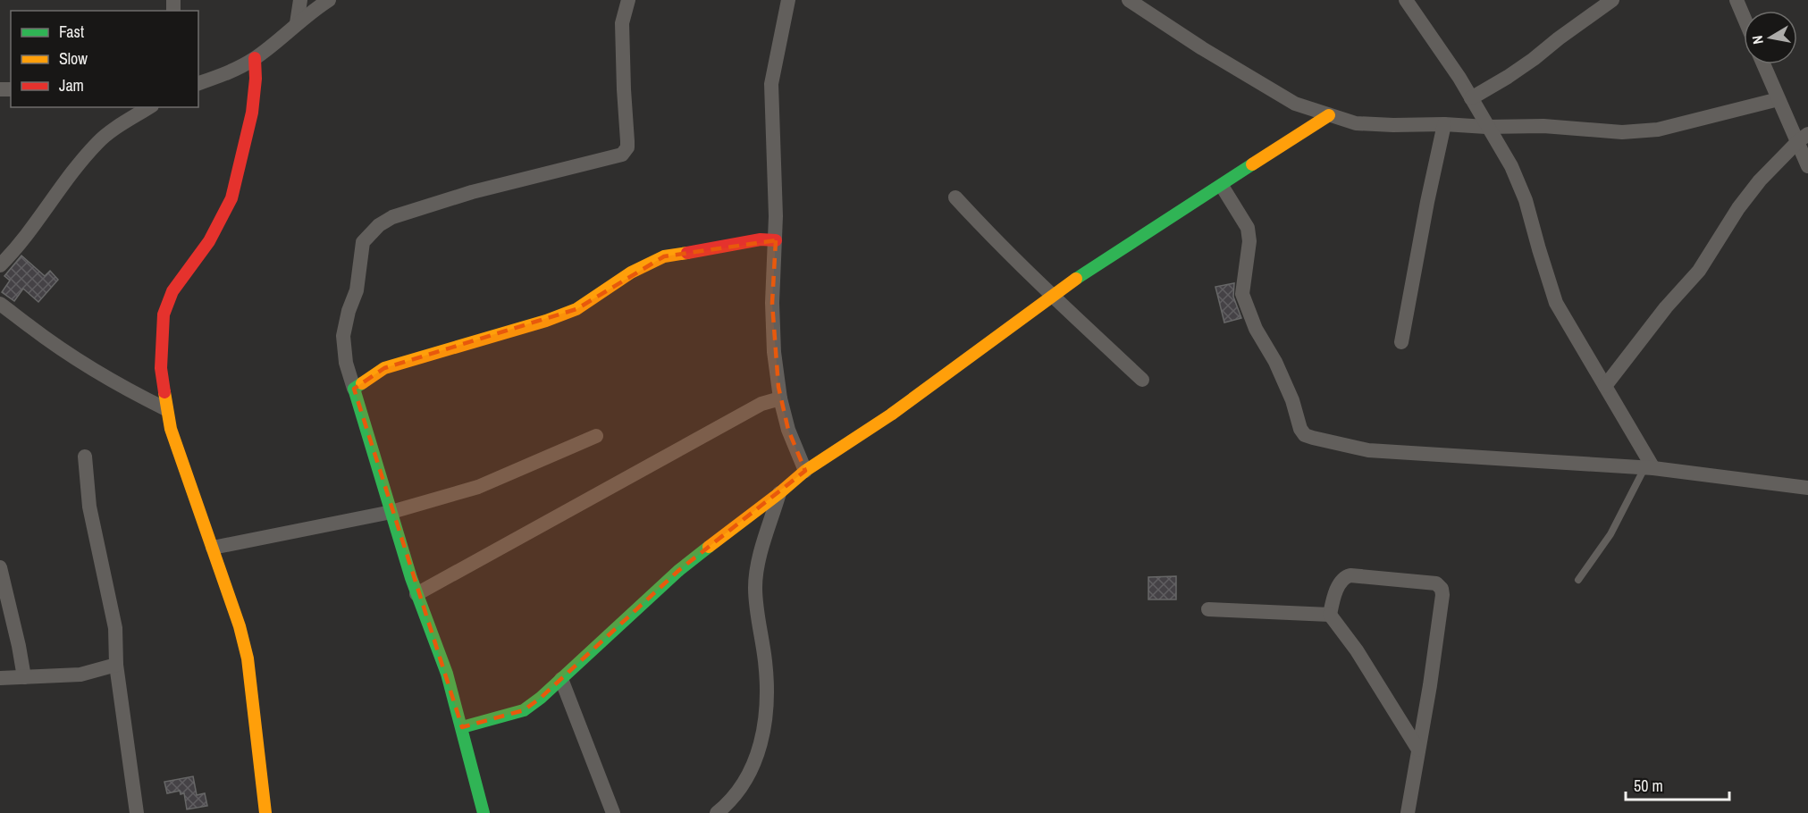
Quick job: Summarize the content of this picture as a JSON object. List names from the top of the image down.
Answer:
{
  "legend": ["Fast", "Slow", "Jam"],
  "scale_bar": "50 m",
  "north": "left"
}
